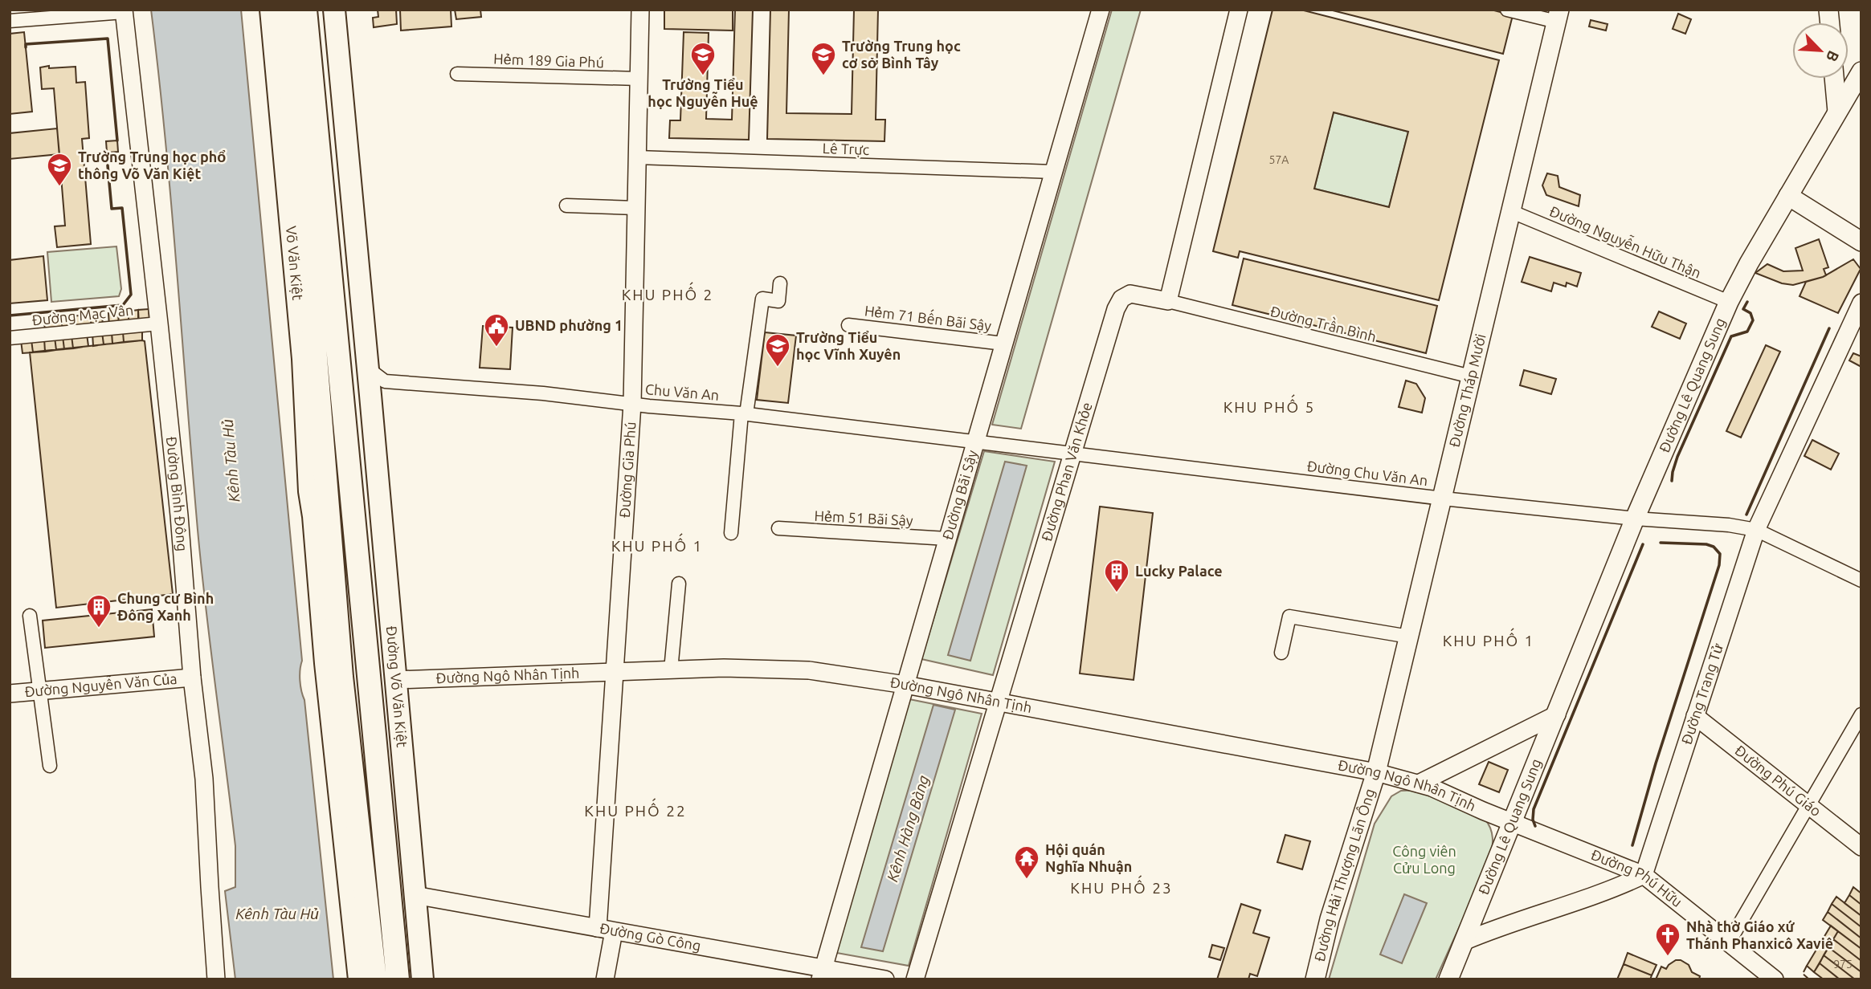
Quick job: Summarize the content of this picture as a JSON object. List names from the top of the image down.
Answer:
{
  "streets": {
    "highway": ["Võ Văn Kiệt", "Đường Võ Văn Kiệt"],
    "main road": ["Đường Lê Quang Sung", "Đường Tháp Mười", "Đường Hải Thượng Lãn Ông"],
    "street": [
      "Hẻm 189 Gia Phú",
      "Lê Trực",
      "Đường Nguyễn Hữu Thận",
      "Đường Mạc Vân",
      "Hẻm 71 Bến Bãi Sậy",
      "Đường Trần Bình",
      "Chu Văn An",
      "Đường Gia Phú",
      "Đường Phan Văn Khỏe",
      "Đường Chu Văn An",
      "Đường Bình Đông",
      "Đường Bãi Sậy",
      "Hẻm 51 Bãi Sậy",
      "Đường Ngô Nhân Tịnh",
      "Đường Nguyễn Văn Của",
      "Đường Trang Tử",
      "Đường Phú Giáo",
      "Đường Phú Hữu",
      "Đường Gò Công"
    ]
  },
  "crossings": [
    ["Hẻm 189 Gia Phú", "Đường Gia Phú"],
    ["Lê Trực", "Đường Gia Phú"],
    ["Lê Trực", "Đường Bãi Sậy"],
    ["Đường Nguyễn Hữu Thận", "Đường Lê Quang Sung"],
    ["Đường Nguyễn Hữu Thận", "Đường Tháp Mười"],
    ["Đường Mạc Vân", "Đường Bình Đông"],
    ["Hẻm 71 Bến Bãi Sậy", "Đường Bãi Sậy"],
    ["Đường Trần Bình", "Đường Tháp Mười"],
    ["Đường Trần Bình", "Đường Phan Văn Khỏe"],
    ["Đường Lê Quang Sung", "Đường Chu Văn An"],
    ["Đường Lê Quang Sung", "Đường Ngô Nhân Tịnh"],
    ["Đường Lê Quang Sung", "Đường Phú Hữu"],
    ["Đường Tháp Mười", "Đường Chu Văn An"],
    ["Đường Tháp Mười", "Đường Ngô Nhân Tịnh"],
    ["Đường Tháp Mười", "Đường Hải Thượng Lãn Ông"],
    ["Chu Văn An", "Đường Gia Phú"],
    ["Chu Văn An", "Đường Chu Văn An"],
    ["Chu Văn An", "Đường Bãi Sậy"],
    ["Chu Văn An", "Đường Võ Văn Kiệt"],
    ["Đường Gia Phú", "Đường Ngô Nhân Tịnh"],
    ["Đường Gia Phú", "Đường Gò Công"],
    ["Đường Phan Văn Khỏe", "Đường Chu Văn An"],
    ["Đường Phan Văn Khỏe", "Đường Ngô Nhân Tịnh"],
    ["Đường Chu Văn An", "Đường Bãi Sậy"],
    ["Đường Chu Văn An", "Đường Trang Tử"],
    ["Đường Bình Đông", "Đường Nguyễn Văn Của"],
    ["Đường Bãi Sậy", "Hẻm 51 Bãi Sậy"],
    ["Đường Bãi Sậy", "Đường Ngô Nhân Tịnh"],
    ["Đường Bãi Sậy", "Đường Gò Công"],
    ["Đường Ngô Nhân Tịnh", "Đường Võ Văn Kiệt"],
    ["Đường Ngô Nhân Tịnh", "Đường Hải Thượng Lãn Ông"],
    ["Đường Ngô Nhân Tịnh", "Đường Phú Hữu"],
    ["Đường Võ Văn Kiệt", "Đường Gò Công"],
    ["Đường Trang Tử", "Đường Phú Giáo"],
    ["Đường Trang Tử", "Đường Phú Hữu"]
  ],
  "districts": [
    "KHU PHỐ 2",
    "KHU PHỐ 5",
    "KHU PHỐ 1",
    "KHU PHỐ 1",
    "KHU PHỐ 22",
    "KHU PHỐ 23"
  ],
  "water": ["Kênh Tàu Hủ", "Kênh Hàng Bàng"],
  "parks": ["Công viên Cửu Long"],
  "places": {
    "school or university": [
      "Trường Tiểu học Nguyễn Huệ",
      "Trường Trung học cơ sở Bình Tây",
      "Trường Trung học phổ thông Võ Văn Kiệt",
      "Trường Tiểu học Vĩnh Xuyên"
    ],
    "public building": ["UBND phường 1"],
    "building": ["Lucky Palace", "Chung cư Bình Đông Xanh"],
    "temple": ["Hội quán Nghĩa Nhuận"],
    "church": ["Nhà thờ Giáo xứ Thánh Phanxicô Xaviê"]
  },
  "house_numbers": ["57A", "975"],
  "north": "bottom right"
}
